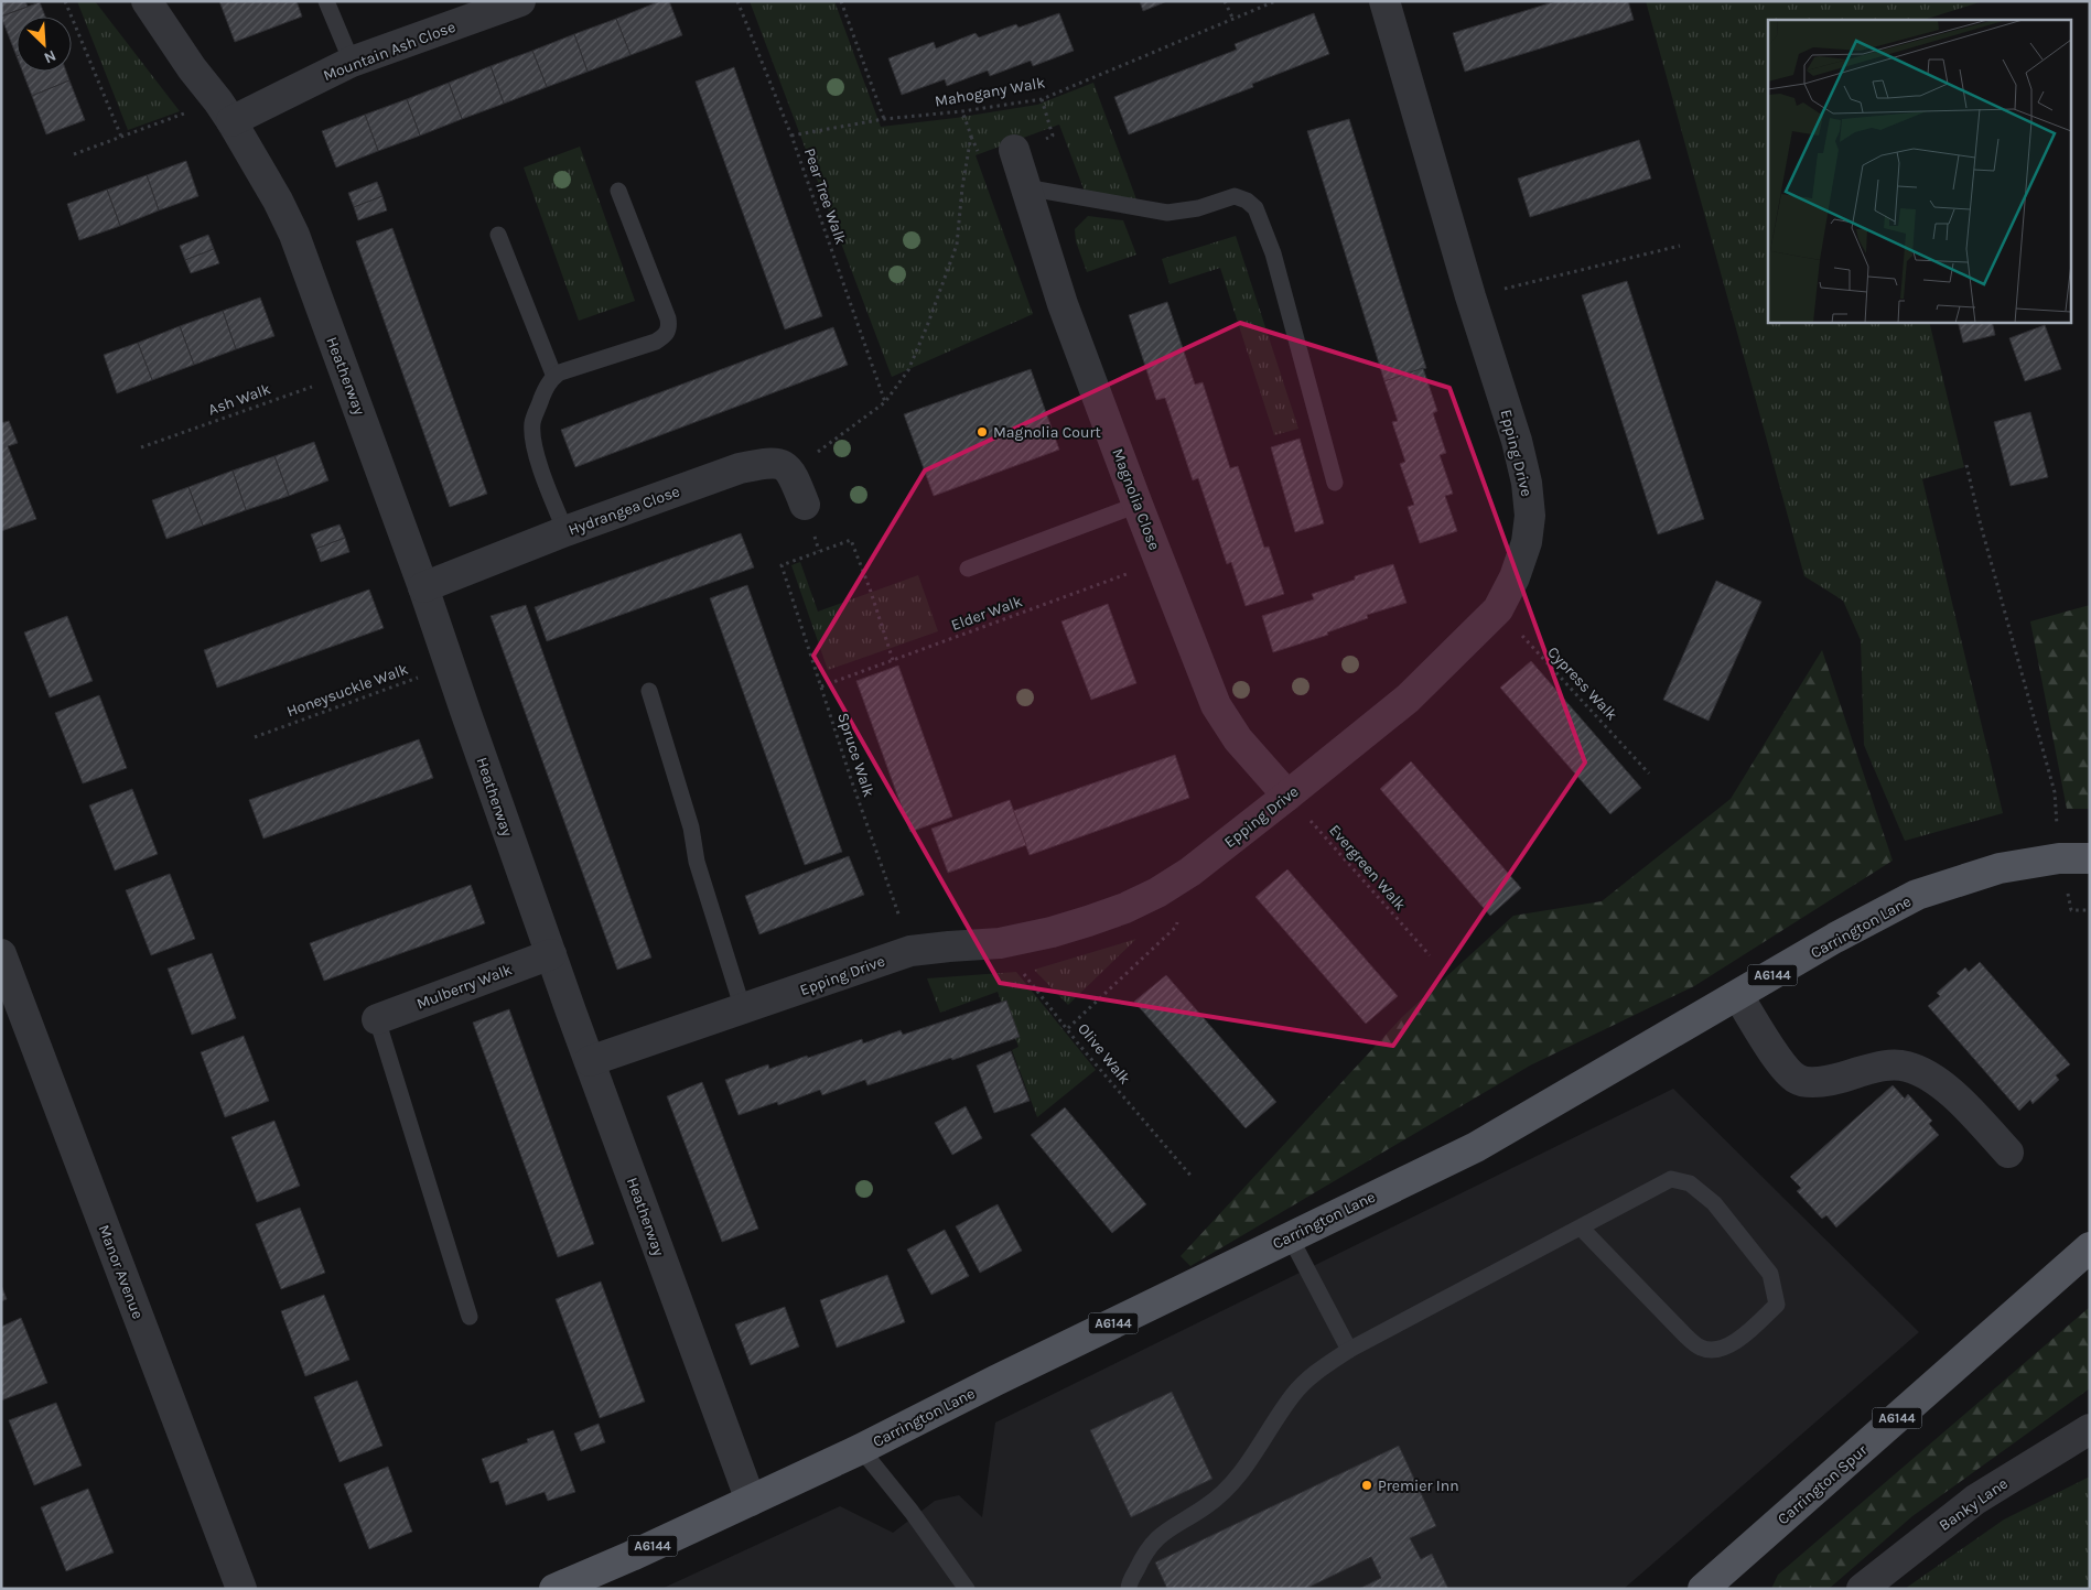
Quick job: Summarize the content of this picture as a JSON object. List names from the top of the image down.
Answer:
{
  "streets": {
    "main road": ["Carrington Lane", "A6144", "Carrington Spur"],
    "street": [
      "Mountain Ash Close",
      "Heatherway",
      "Epping Drive",
      "Magnolia Close",
      "Hydrangea Close",
      "Mulberry Walk",
      "Manor Avenue",
      "Banky Lane"
    ],
    "path": [
      "Mahogany Walk",
      "Pear Tree Walk",
      "Ash Walk",
      "Elder Walk",
      "Cypress Walk",
      "Honeysuckle Walk",
      "Spruce Walk",
      "Evergreen Walk",
      "Olive Walk"
    ]
  },
  "crossings": [
    ["Mountain Ash Close", "Heatherway"],
    ["Mahogany Walk", "Pear Tree Walk"],
    ["Heatherway", "Ash Walk"],
    ["Heatherway", "Epping Drive"],
    ["Heatherway", "Hydrangea Close"],
    ["Heatherway", "Honeysuckle Walk"],
    ["Heatherway", "Carrington Lane"],
    ["Heatherway", "Mulberry Walk"],
    ["Epping Drive", "Magnolia Close"],
    ["Epping Drive", "Cypress Walk"],
    ["Epping Drive", "Spruce Walk"],
    ["Epping Drive", "Evergreen Walk"],
    ["Epping Drive", "Olive Walk"],
    ["Magnolia Close", "Elder Walk"],
    ["Magnolia Close", "Evergreen Walk"],
    ["Elder Walk", "Spruce Walk"]
  ],
  "places": ["Magnolia Court", "Premier Inn"],
  "north": "bottom right"
}
